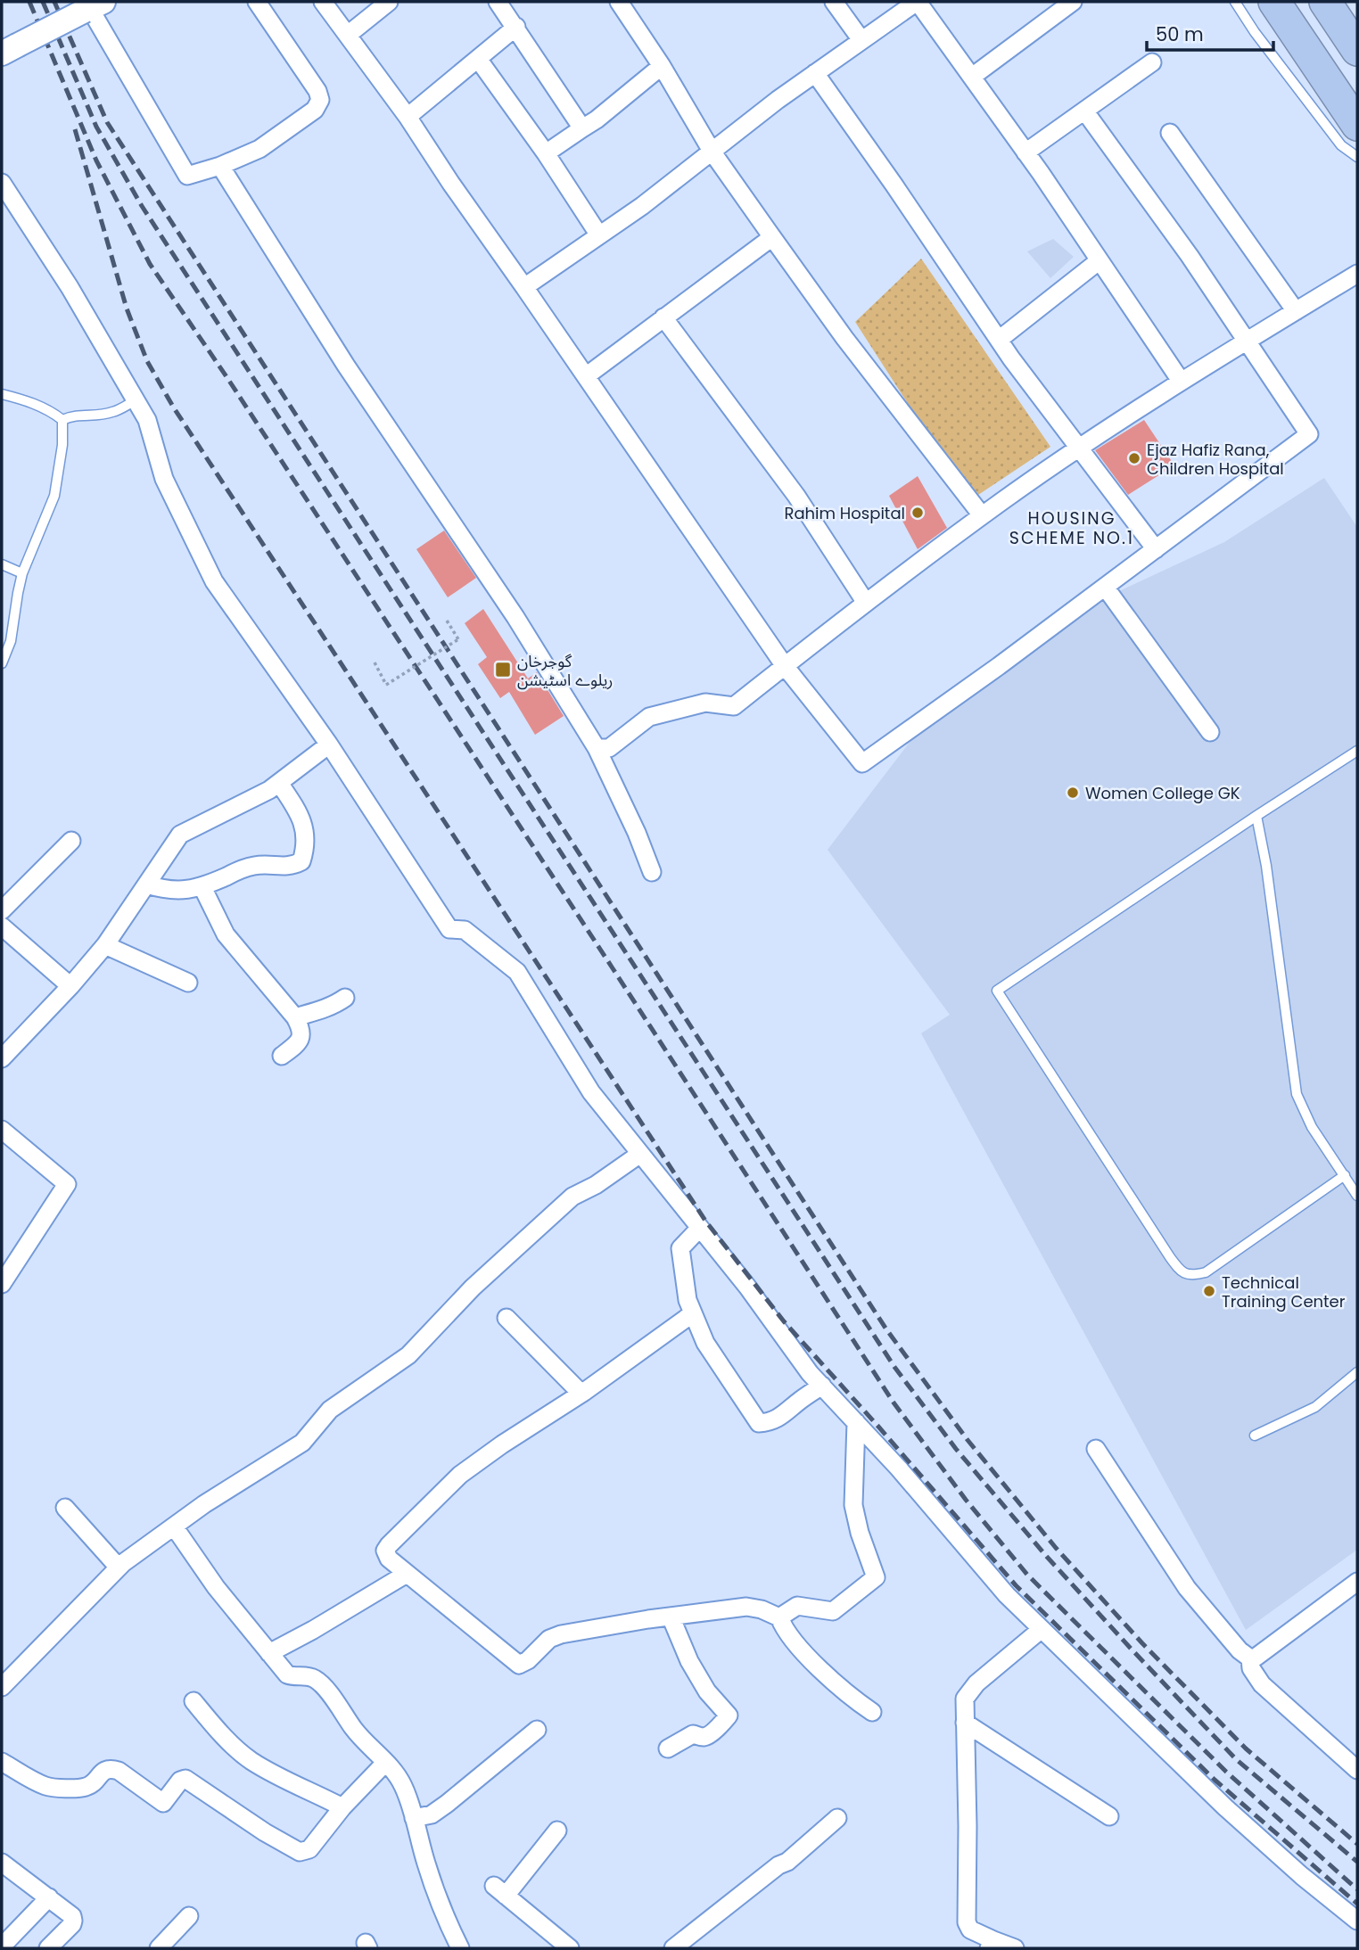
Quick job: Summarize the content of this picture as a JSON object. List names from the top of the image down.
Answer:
{
  "districts": ["HOUSING SCHEME NO.1"],
  "places": {
    "other": [
      "Ejaz Hafiz Rana, Children Hospital",
      "Rahim Hospital",
      "Women College GK",
      "Technical Training Center"
    ],
    "transit": ["گوجرخان ریلوے اسٹیشن"]
  },
  "scale_bar": "50 m"
}
